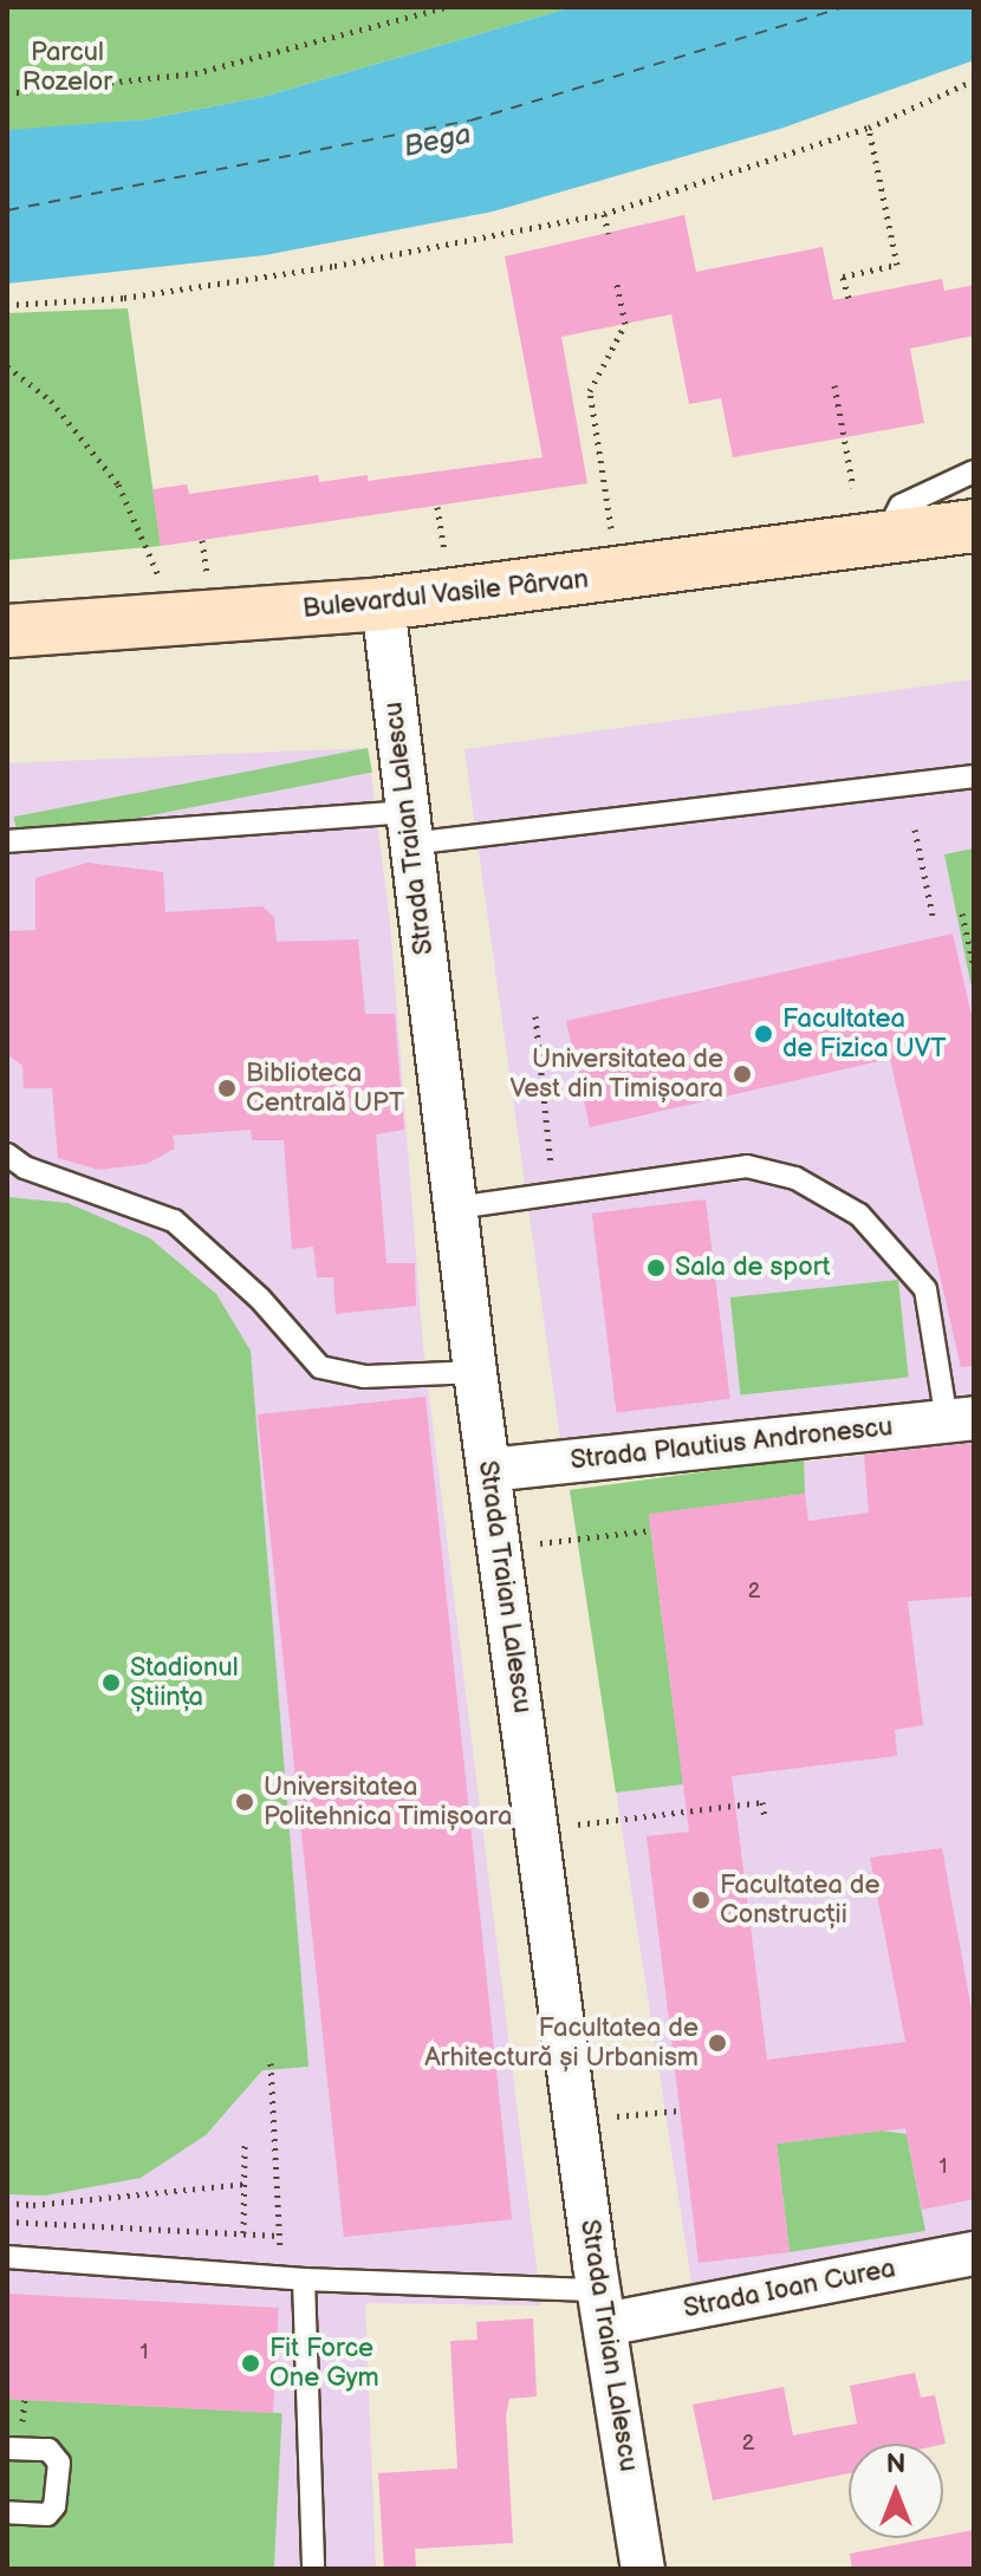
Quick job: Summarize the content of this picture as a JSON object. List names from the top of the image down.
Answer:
{
  "streets": {
    "main road": ["Bulevardul Vasile Pârvan"],
    "street": ["Strada Traian Lalescu", "Strada Plautius Andronescu", "Strada Ioan Curea"]
  },
  "crossings": [
    ["Bulevardul Vasile Pârvan", "Strada Traian Lalescu"],
    ["Strada Traian Lalescu", "Strada Plautius Andronescu"],
    ["Strada Traian Lalescu", "Strada Ioan Curea"]
  ],
  "water": ["Bega"],
  "parks": ["Parcul Rozelor"],
  "places": [
    "Facultatea de Fizica UVT",
    "Universitatea de Vest din Timișoara",
    "Biblioteca Centrală UPT",
    "Sala de sport",
    "Stadionul Știința",
    "Universitatea Politehnica Timișoara",
    "Facultatea de Construcții",
    "Facultatea de Arhitectură și Urbanism",
    "Fit Force One Gym"
  ],
  "house_numbers": [
    "2",
    "1",
    "1",
    "2"
  ],
  "north": "top"
}
